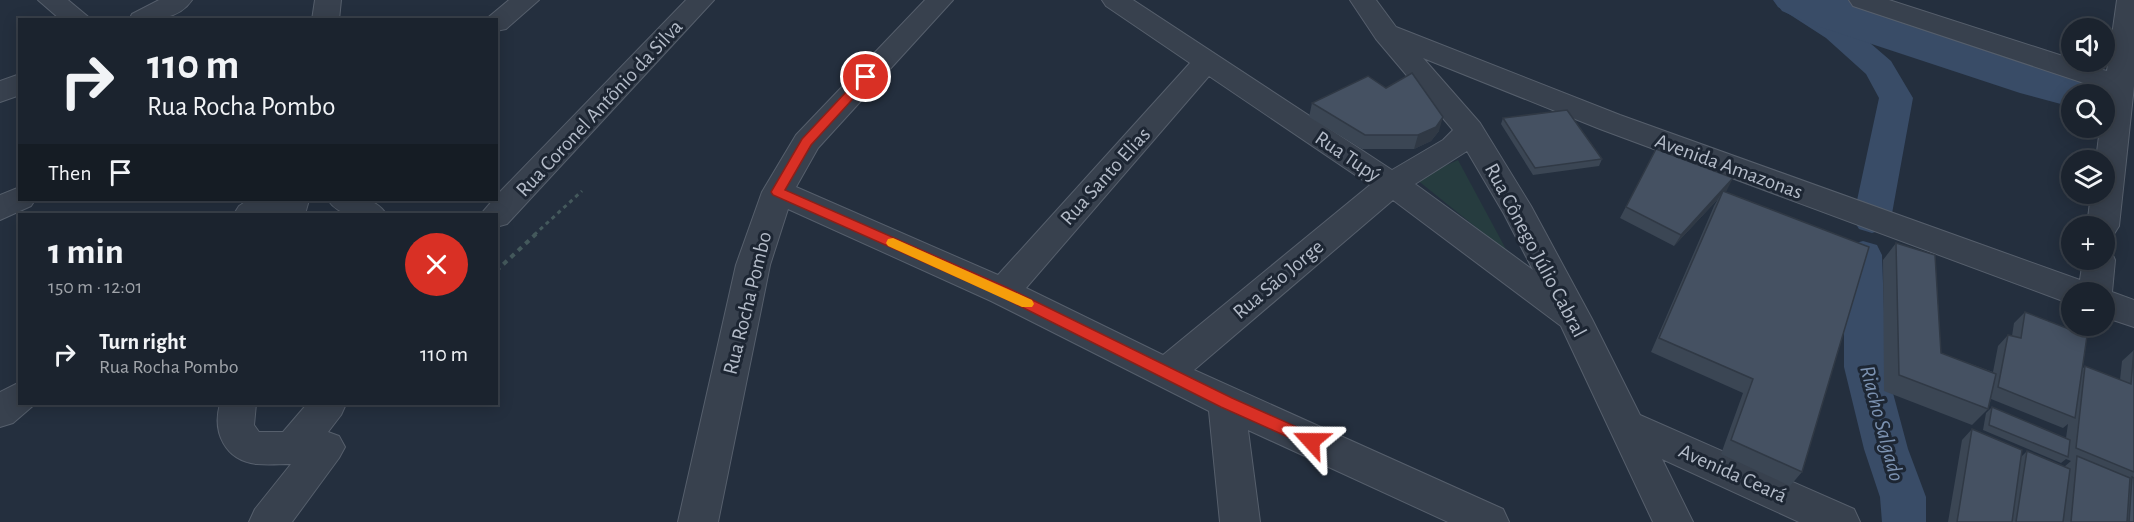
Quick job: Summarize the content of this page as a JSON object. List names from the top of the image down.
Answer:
{
  "streets": {
    "street": [
      "Rua Coronel Antônio da Silva",
      "Rua Tupý",
      "Avenida Amazonas",
      "Rua Santo Elias",
      "Rua Cônego Júlio Cabral",
      "Rua São Jorge",
      "Rua Rocha Pombo",
      "Avenida Ceará"
    ]
  },
  "crossings": [
    ["Rua Tupý", "Rua Santo Elias"],
    ["Rua Tupý", "Rua Cônego Júlio Cabral"],
    ["Rua Tupý", "Rua São Jorge"],
    ["Avenida Amazonas", "Rua Cônego Júlio Cabral"],
    ["Rua Cônego Júlio Cabral", "Rua São Jorge"],
    ["Rua Cônego Júlio Cabral", "Avenida Ceará"]
  ],
  "water": ["Riacho Salgado"],
  "page": {
    "map_buttons": ["+", "−"],
    "turn": ["110 m", "Rua Rocha Pombo"],
    "then": "Then",
    "heading": ["1 min", "150 m · 12:01"],
    "list": [
      {
        "name": "Turn right",
        "note": "Rua Rocha Pombo",
        "value": "110 m"
      }
    ]
  }
}
